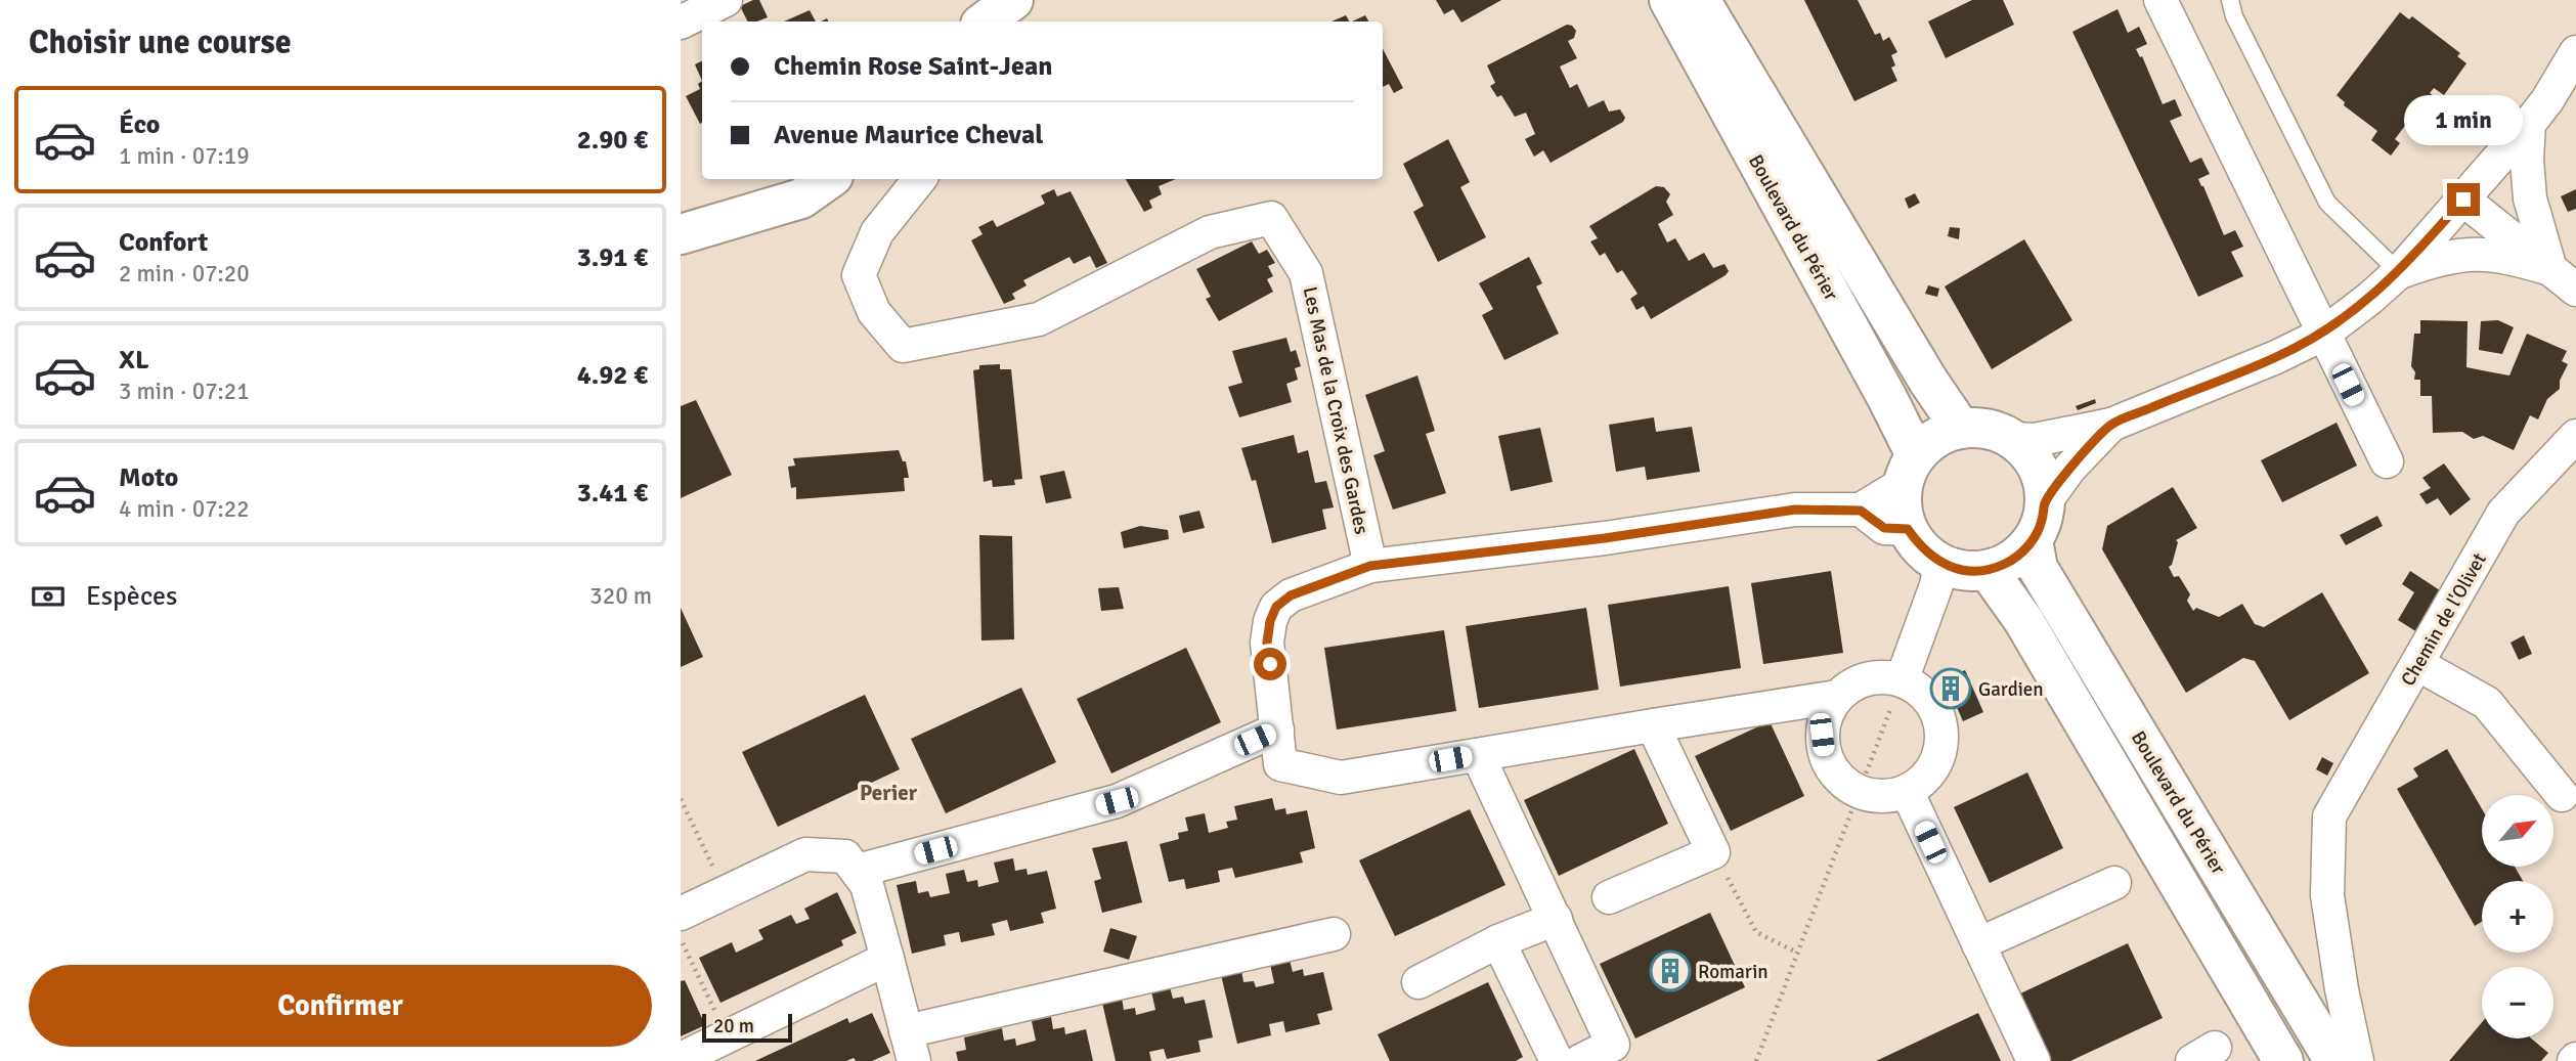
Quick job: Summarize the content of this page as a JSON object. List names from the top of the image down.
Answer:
{
  "streets": {
    "street": ["Boulevard du Périer", "Les Mas de la Croix des Gardes", "Chemin de l'Olivet"]
  },
  "districts": ["Perier"],
  "places": {
    "building": ["Gardien", "Romarin"]
  },
  "scale_bar": "20 m",
  "north": "top right",
  "page": {
    "heading": "Choisir une course",
    "banner": ["Chemin Rose Saint-Jean", "Avenue Maurice Cheval"],
    "list": [
      {
        "name": "Éco",
        "note": "1 min · 07:19",
        "value": "2.90 €"
      },
      {
        "name": "Confort",
        "note": "2 min · 07:20",
        "value": "3.91 €"
      },
      {
        "name": "XL",
        "note": "3 min · 07:21",
        "value": "4.92 €"
      },
      {
        "name": "Moto",
        "note": "4 min · 07:22",
        "value": "3.41 €"
      }
    ],
    "bubble": "1 min",
    "pay": ["Espèces", "320 m"],
    "map_buttons": ["+", "−"],
    "buttons": "Confirmer",
    "scale": "20 m"
  }
}
